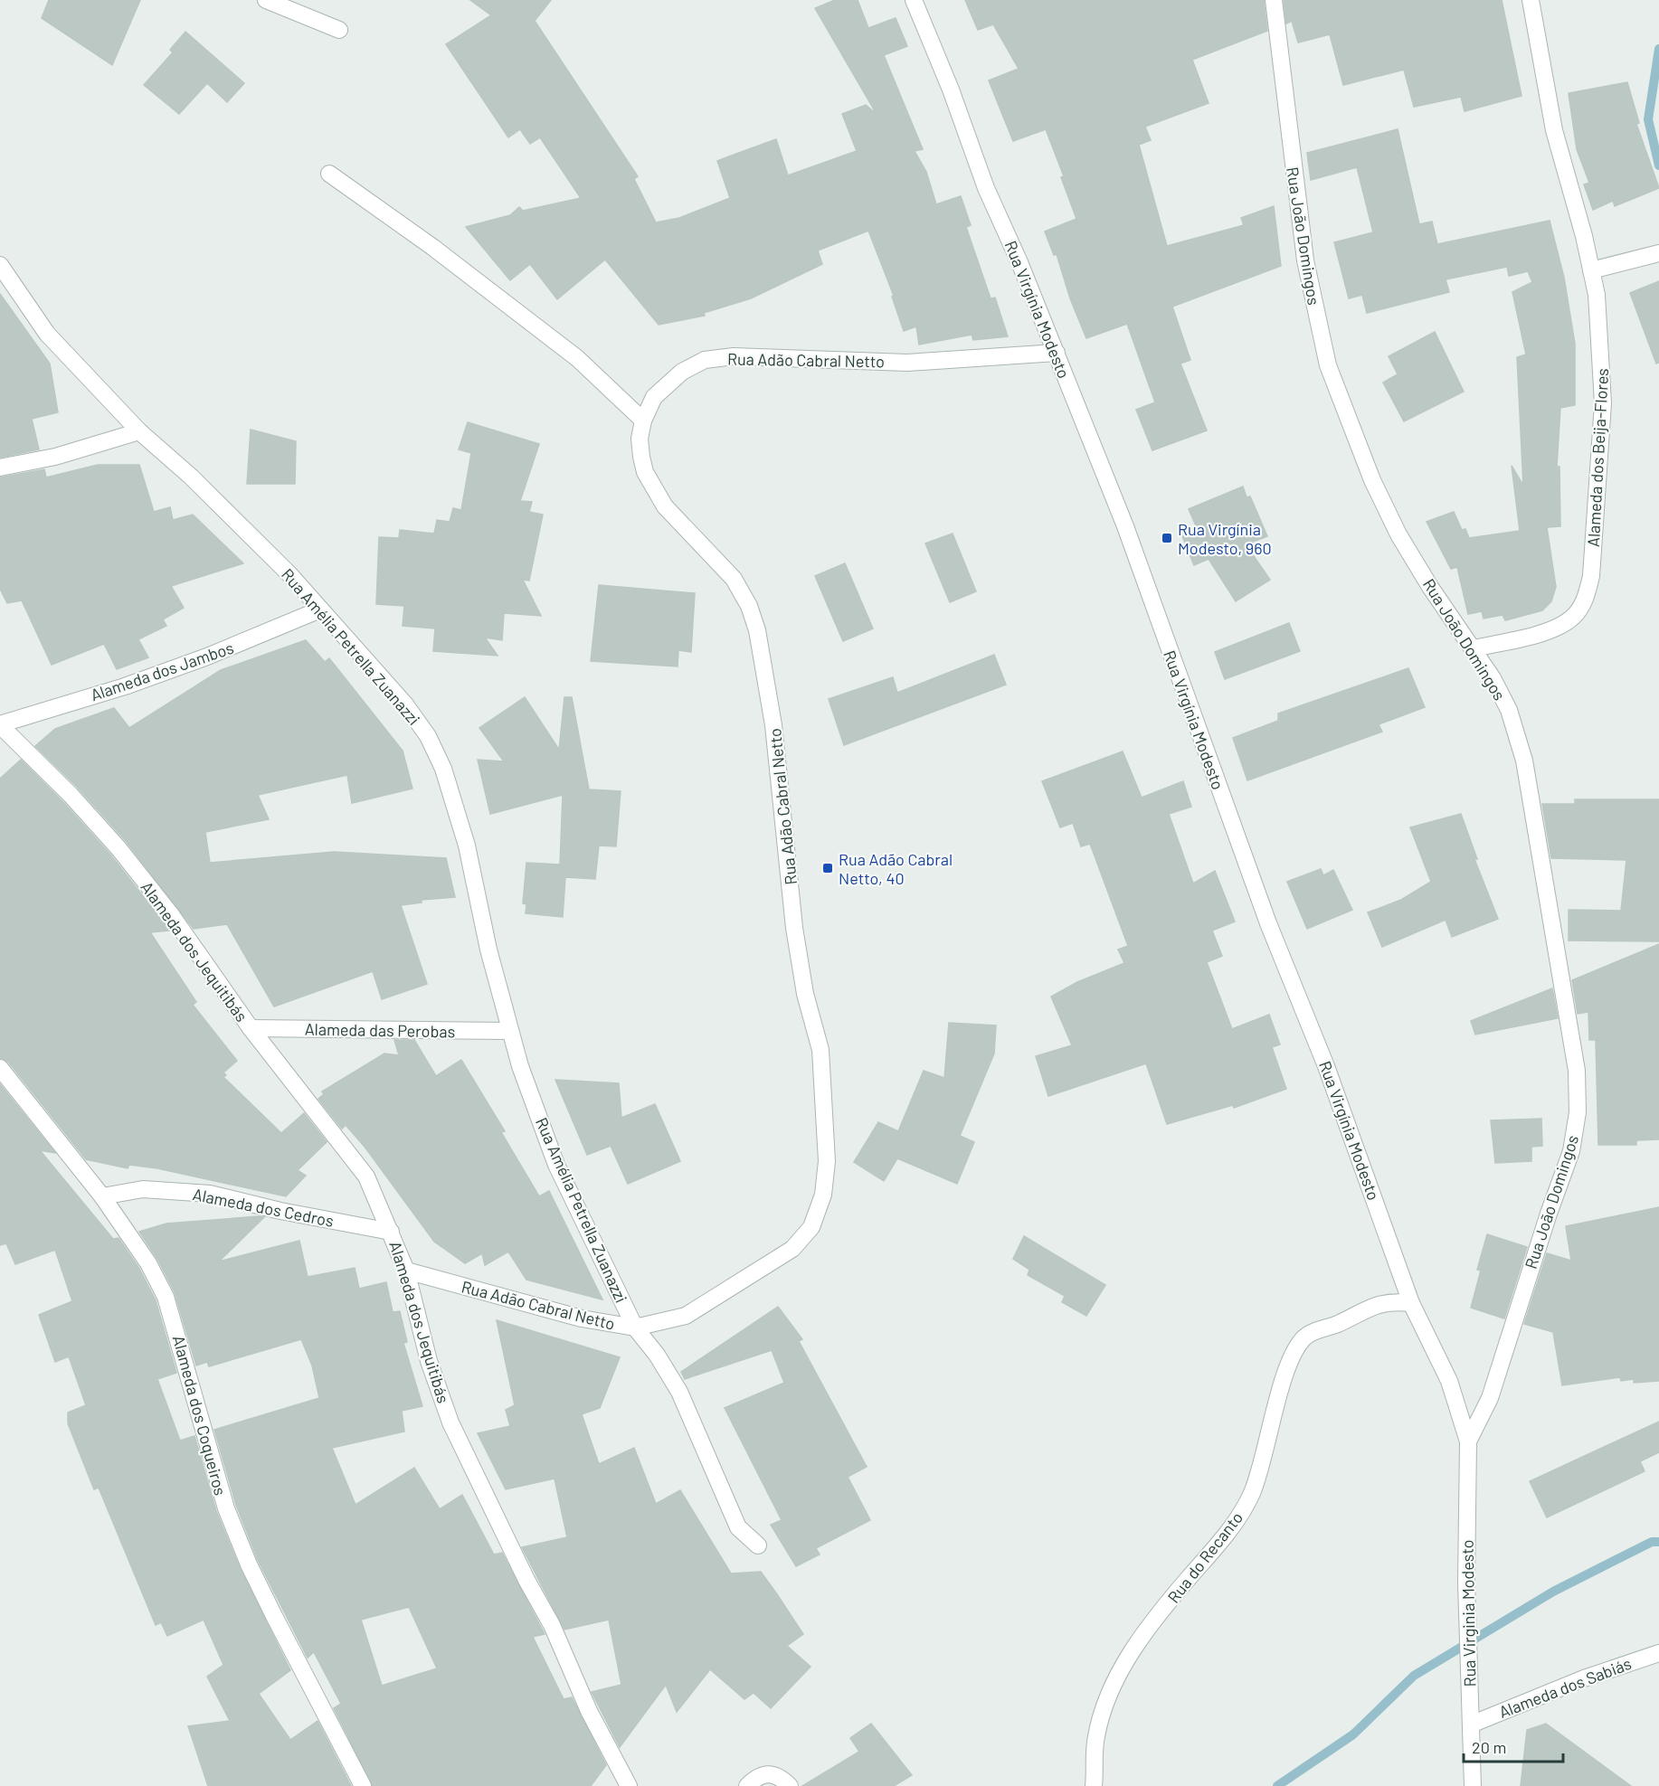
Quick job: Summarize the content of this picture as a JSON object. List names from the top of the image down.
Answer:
{
  "streets": {
    "street": [
      "Rua João Domingos",
      "Rua Virgínia Modesto",
      "Rua Adão Cabral Netto",
      "Alameda dos Beija-Flores",
      "Rua Amélia Petrella Zuanazzi",
      "Alameda dos Jambos",
      "Alameda dos Jequitibás",
      "Alameda das Perobas",
      "Alameda dos Cedros",
      "Alameda dos Coqueiros",
      "Rua do Recanto",
      "Rua Virginia Modesto",
      "Alameda dos Sabiás"
    ]
  },
  "crossings": [
    ["Rua João Domingos", "Rua Virgínia Modesto"],
    ["Rua João Domingos", "Alameda dos Beija-Flores"],
    ["Rua João Domingos", "Rua Virginia Modesto"],
    ["Rua Virgínia Modesto", "Rua Adão Cabral Netto"],
    ["Rua Virgínia Modesto", "Rua do Recanto"],
    ["Rua Virgínia Modesto", "Rua Virginia Modesto"],
    ["Rua Adão Cabral Netto", "Rua Amélia Petrella Zuanazzi"],
    ["Rua Adão Cabral Netto", "Alameda dos Jequitibás"],
    ["Rua Amélia Petrella Zuanazzi", "Alameda dos Jambos"],
    ["Rua Amélia Petrella Zuanazzi", "Alameda das Perobas"],
    ["Alameda dos Jambos", "Alameda dos Jequitibás"],
    ["Alameda dos Jequitibás", "Alameda das Perobas"],
    ["Alameda dos Jequitibás", "Alameda dos Cedros"],
    ["Alameda dos Cedros", "Alameda dos Coqueiros"],
    ["Rua Virginia Modesto", "Alameda dos Sabiás"]
  ],
  "places": {
    "transit": ["Rua Virgínia Modesto, 960", "Rua Adão Cabral Netto, 40"]
  },
  "scale_bar": "20 m"
}
